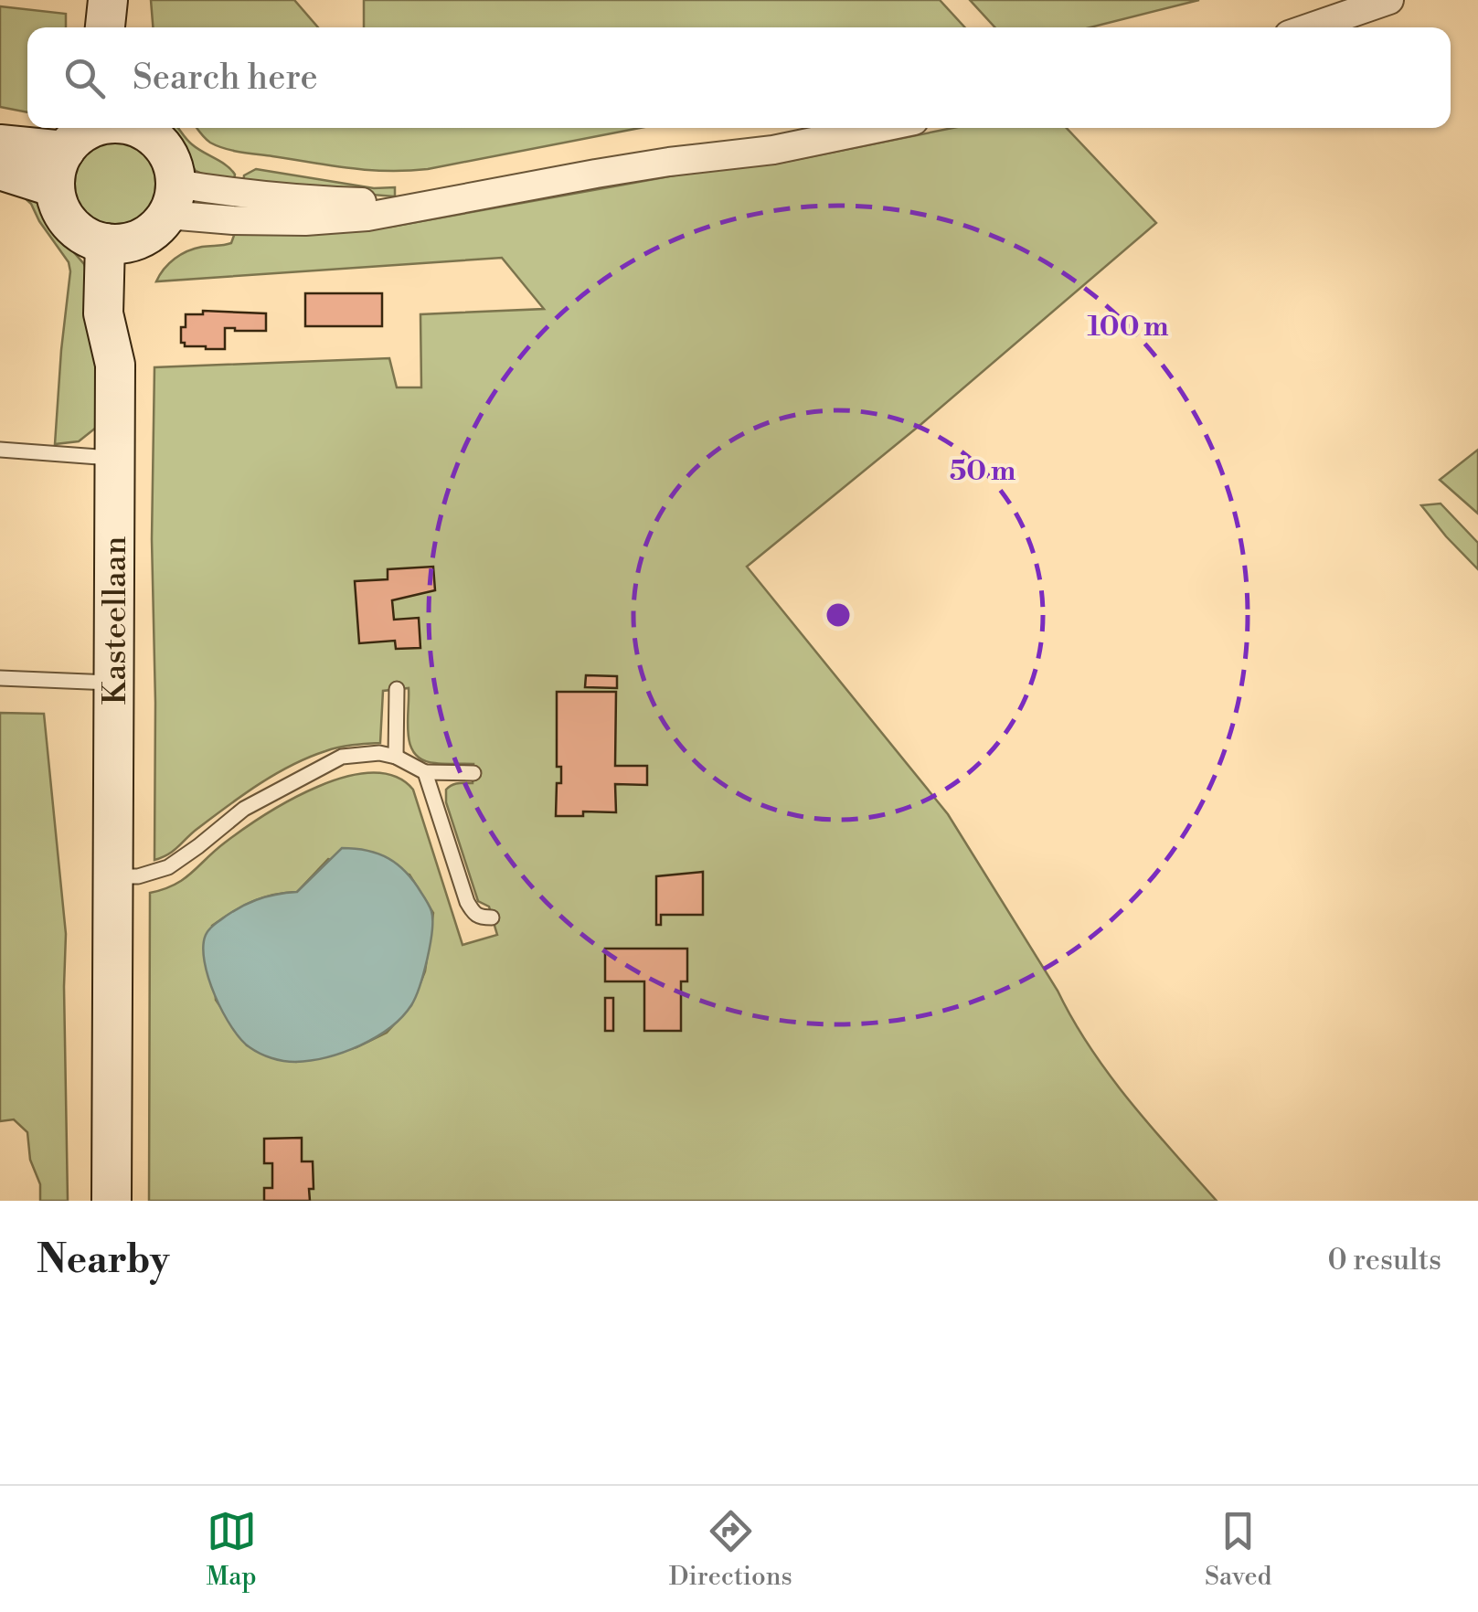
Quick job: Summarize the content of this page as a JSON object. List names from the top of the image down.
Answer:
{
  "streets": {
    "street": ["Kasteellaan"]
  },
  "page": {
    "search": "Search here",
    "heading": ["Nearby", "0 results"],
    "nav": ["Map", "Directions", "Saved"]
  },
  "rings": ["100 m", "50 m"]
}
